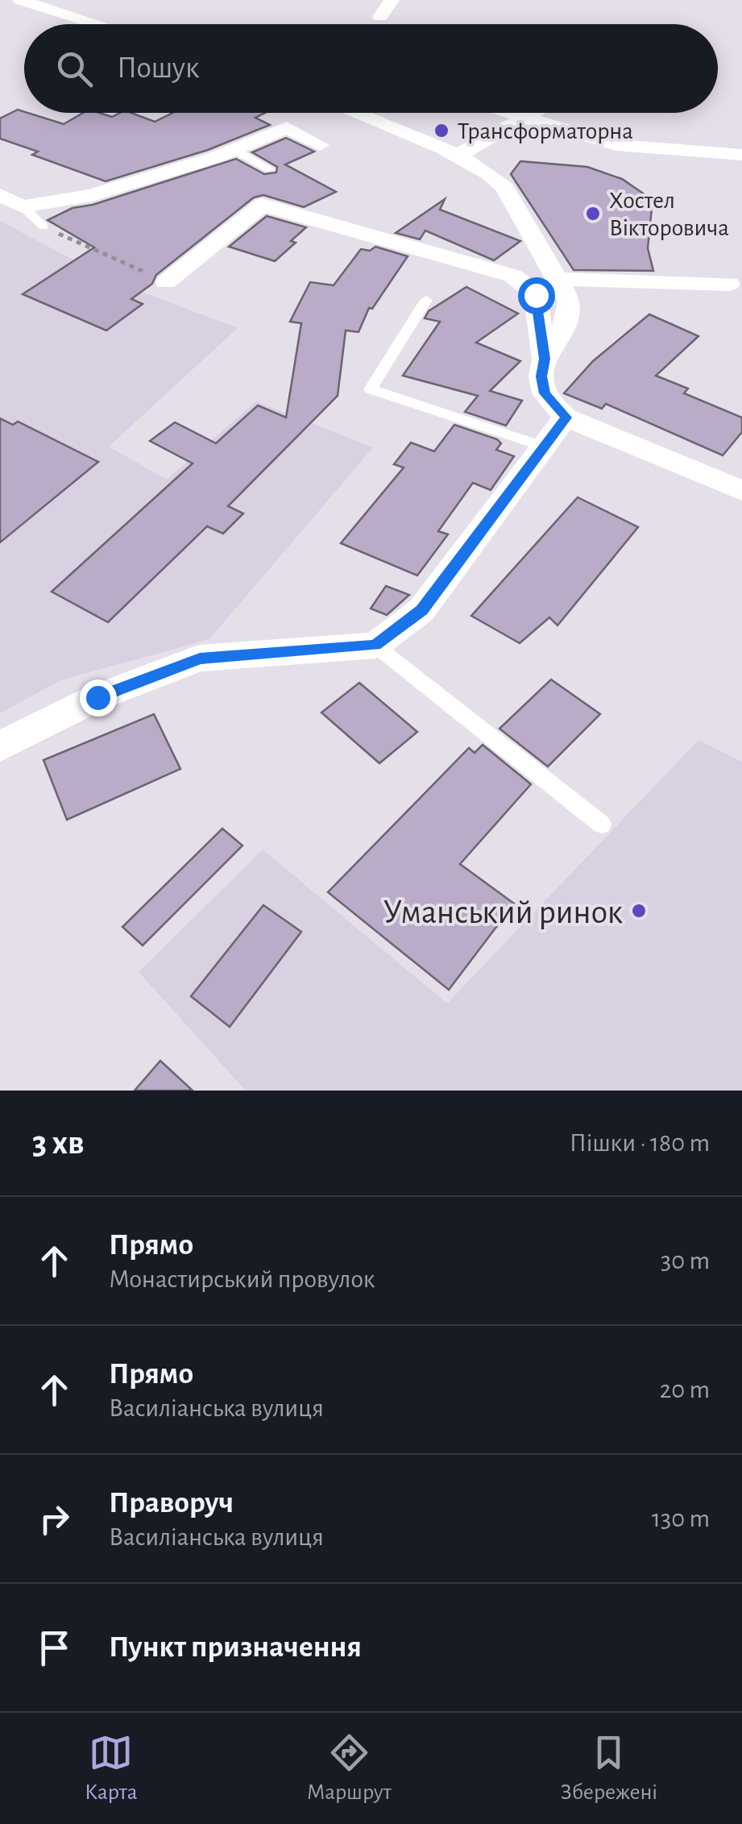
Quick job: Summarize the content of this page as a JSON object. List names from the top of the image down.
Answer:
{
  "places": ["Трансформаторна", "Хостел Вікторовича", "Уманський ринок"],
  "page": {
    "search": "Пошук",
    "heading": ["3 хв", "Пішки · 180 m"],
    "list": [
      ["Прямо", "Монастирський провулок", "30 m"],
      ["Прямо", "Василіанська вулиця", "20 m"],
      ["Праворуч", "Василіанська вулиця", "130 m"],
      "Пункт призначення"
    ],
    "nav": ["Карта", "Маршрут", "Збережені"]
  }
}
